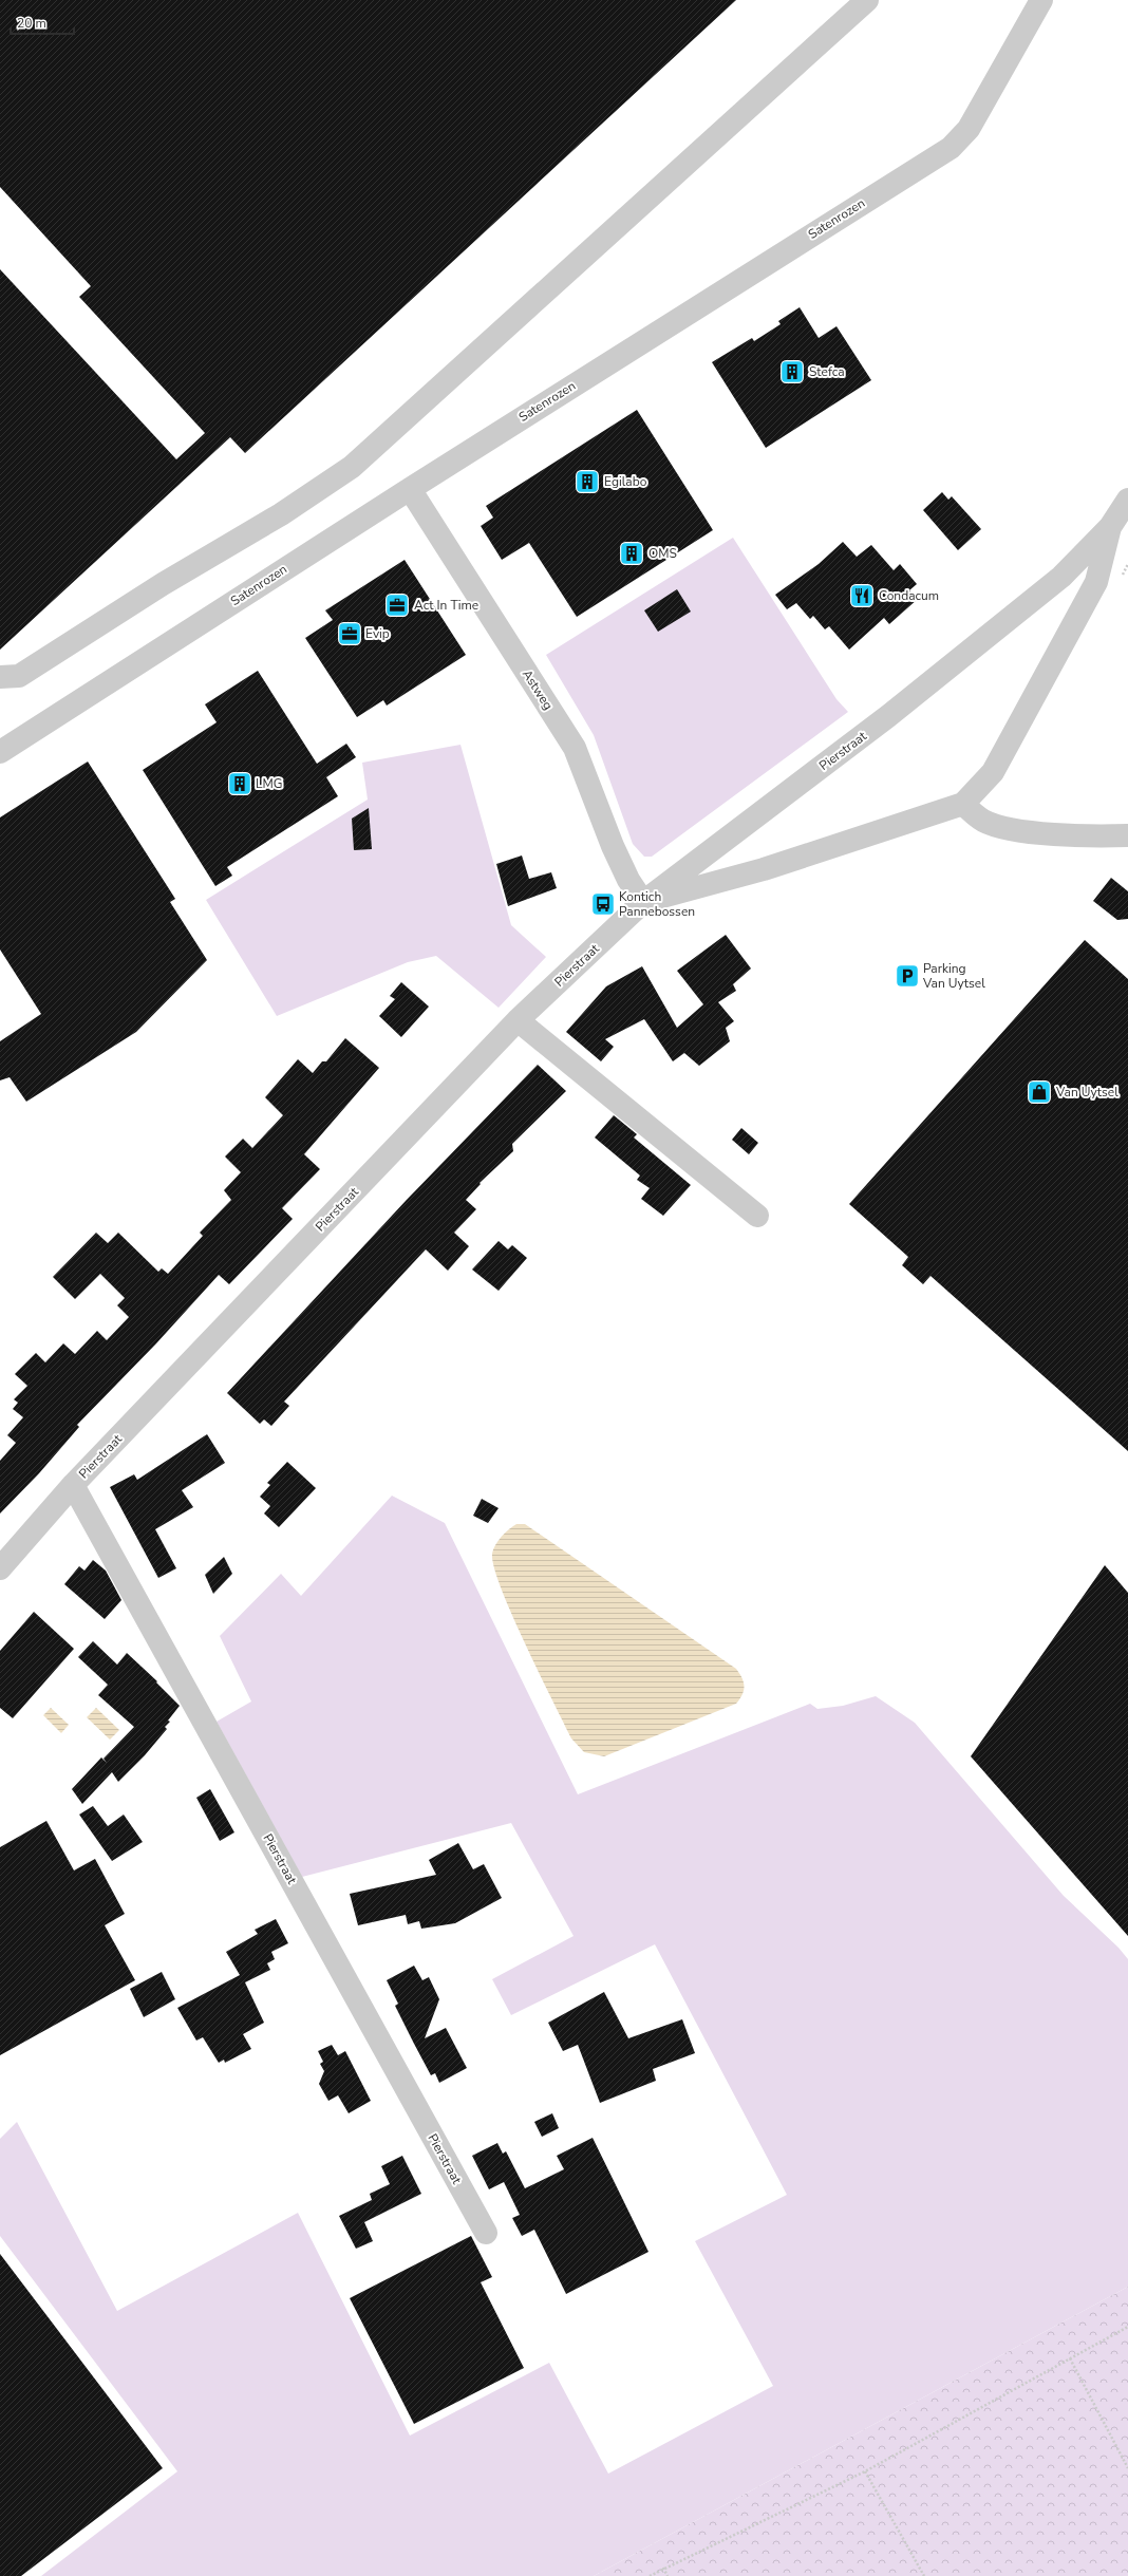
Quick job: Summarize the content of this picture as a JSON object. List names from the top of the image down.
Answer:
{
  "streets": {
    "street": ["Satenrozen", "Astweg", "Pierstraat"]
  },
  "crossings": [
    ["Satenrozen", "Astweg"],
    ["Astweg", "Pierstraat"]
  ],
  "places": {
    "building": [
      "Stefca",
      "Egilabo",
      "OMS",
      "LMG"
    ],
    "restaurant": ["Condacum"],
    "office": ["Act In Time", "Evip"],
    "bus stop": ["Kontich Pannebossen"],
    "parking": ["Parking Van Uytsel"],
    "shop": ["Van Uytsel"]
  },
  "scale_bar": "20 m"
}
